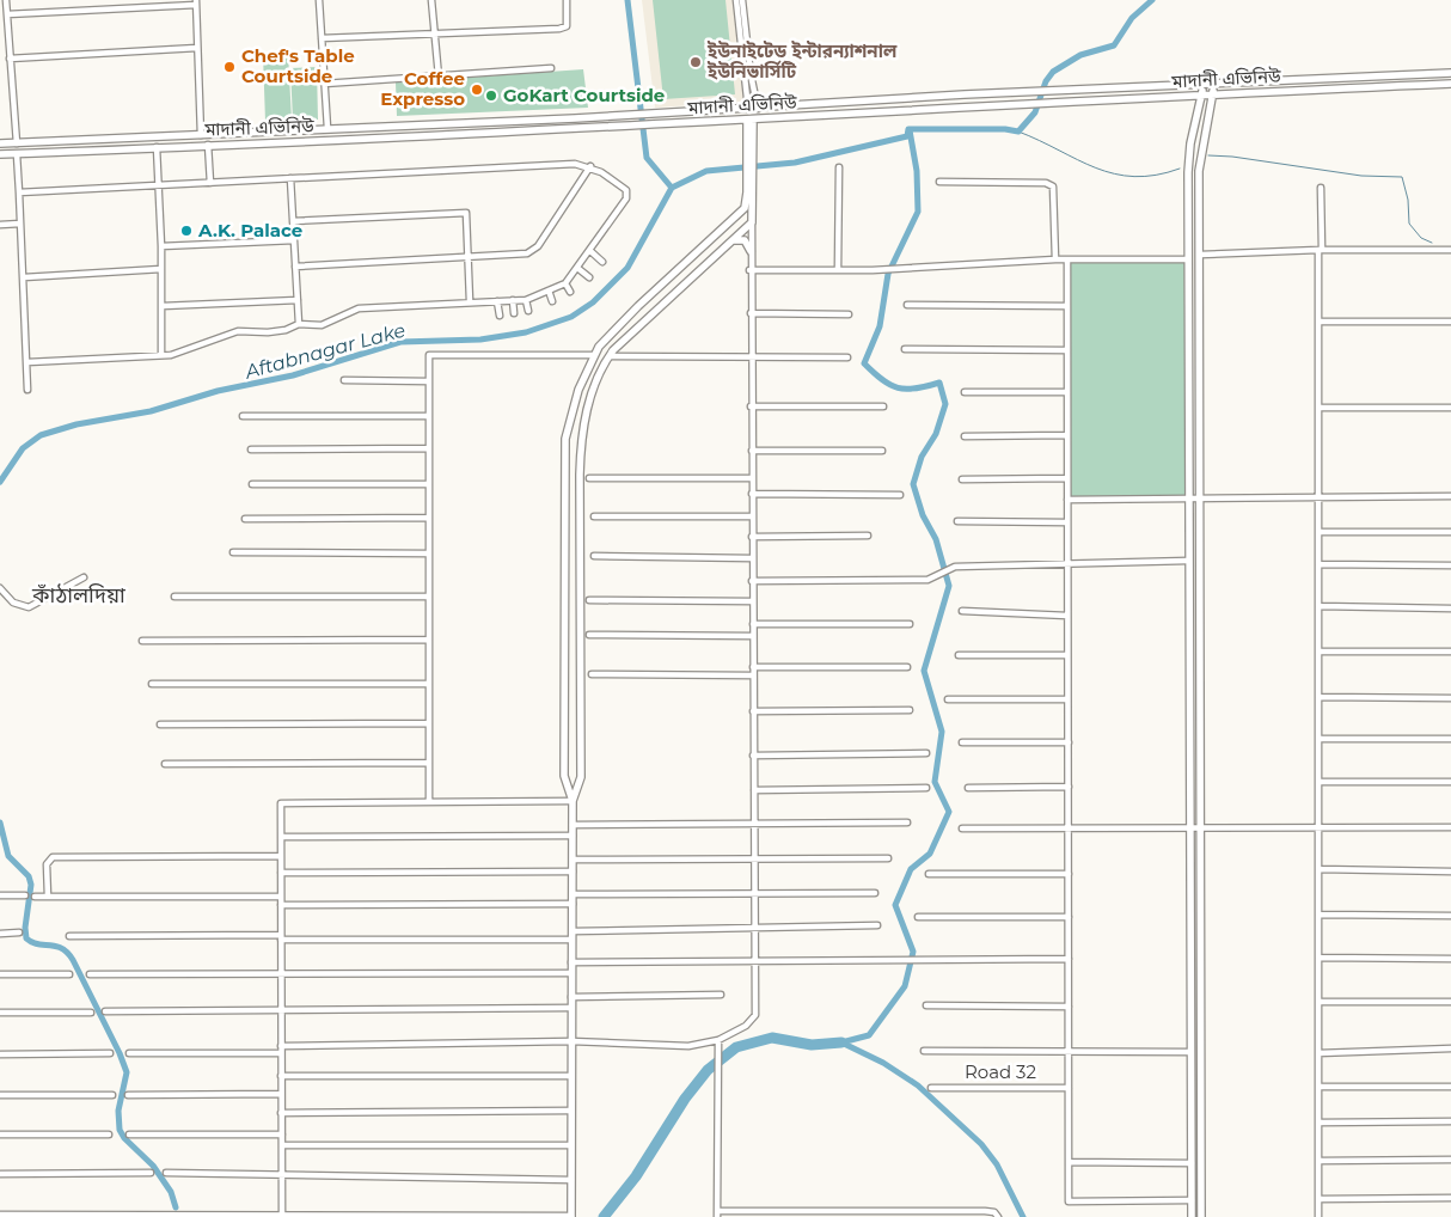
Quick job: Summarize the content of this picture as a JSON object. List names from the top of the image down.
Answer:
{
  "streets": {
    "street": ["মাদানী এভিনিউ", "Road 32"]
  },
  "districts": ["কাঁঠালদিয়া"],
  "water": ["Aftabnagar Lake"],
  "places": [
    "ইউনাইটেড ইন্টারন্যাশনাল ইউনিভার্সিটি",
    "Chef's Table Courtside",
    "Coffee Expresso",
    "GoKart Courtside",
    "A.K. Palace"
  ]
}
